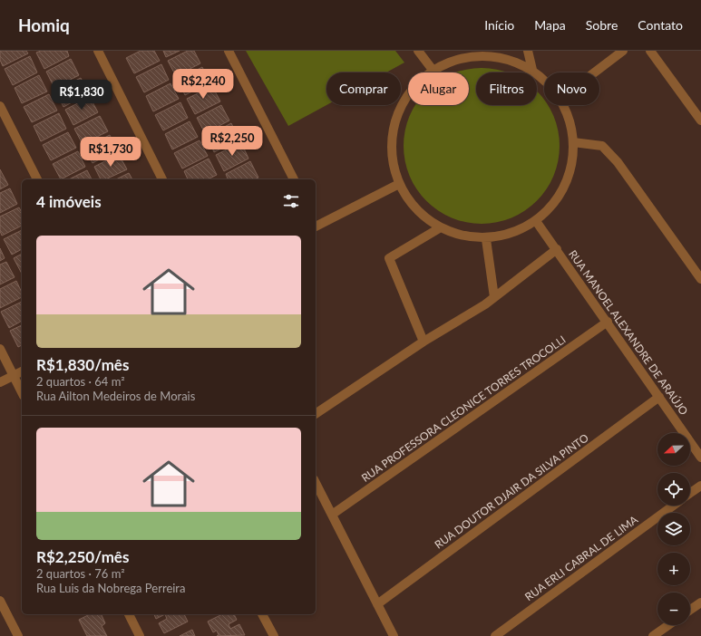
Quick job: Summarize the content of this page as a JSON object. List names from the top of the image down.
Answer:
{
  "streets": {
    "street": [
      "RUA MANOEL ALEXANDRE DE ARAÚJO",
      "RUA PROFESSORA CLEONICE TORRES TROCOLLI",
      "RUA DOUTOR DJAIR DA SILVA PINTO",
      "RUA ERLI CABRAL DE LIMA"
    ]
  },
  "crossings": [
    ["RUA MANOEL ALEXANDRE DE ARAÚJO", "RUA PROFESSORA CLEONICE TORRES TROCOLLI"],
    ["RUA MANOEL ALEXANDRE DE ARAÚJO", "RUA DOUTOR DJAIR DA SILVA PINTO"]
  ],
  "north": "left",
  "page": {
    "header": "Homiq",
    "nav": [
      "Início",
      "Mapa",
      "Sobre",
      "Contato"
    ],
    "price": [
      "R$2,240",
      "R$1,830",
      "R$2,250",
      "R$1,730"
    ],
    "chip": [
      "Comprar",
      "Alugar",
      "Filtros",
      "Novo"
    ],
    "heading": "4 imóveis",
    "list": [
      {
        "name": "R$1,830/mês",
        "note": "2 quartos · 64 m² · Rua Ailton Medeiros de Morais"
      },
      {
        "name": "R$2,250/mês",
        "note": "2 quartos · 76 m² · Rua Luis da Nobrega Perreira"
      }
    ],
    "map_buttons": ["+", "−"]
  }
}
